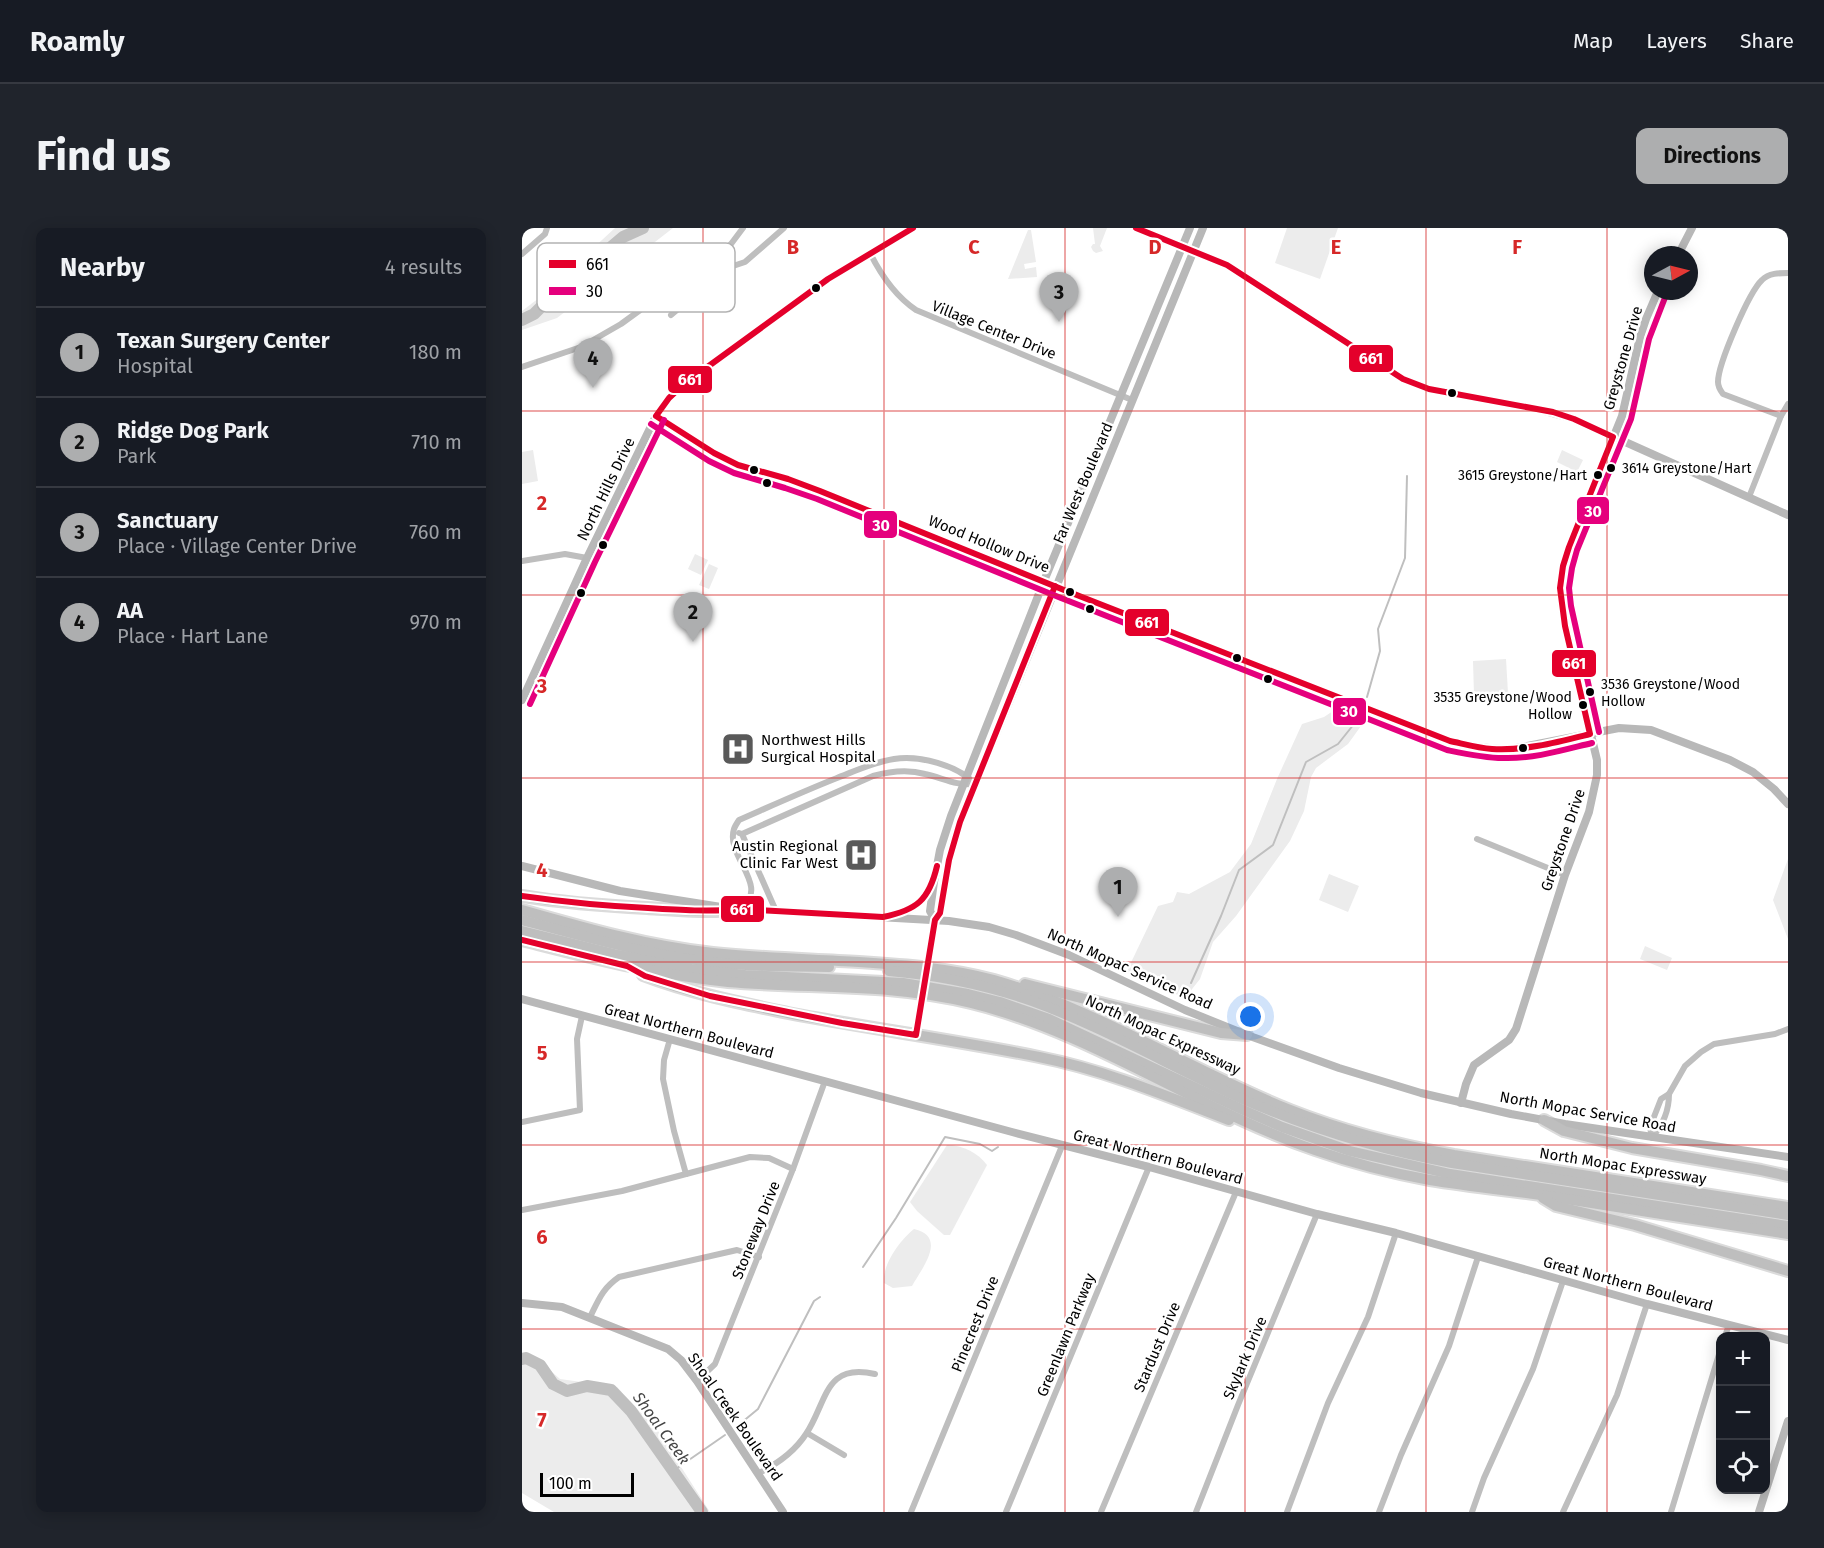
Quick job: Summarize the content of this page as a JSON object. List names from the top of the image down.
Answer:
{
  "streets": {
    "highway": ["North Mopac Expressway"],
    "street": [
      "Village Center Drive",
      "Greystone Drive",
      "Far West Boulevard",
      "North Hills Drive",
      "Wood Hollow Drive",
      "North Mopac Service Road",
      "Great Northern Boulevard",
      "Stoneway Drive",
      "Pinecrest Drive",
      "Greenlawn Parkway",
      "Stardust Drive",
      "Skylark Drive",
      "Shoal Creek Boulevard"
    ]
  },
  "crossings": [
    ["Village Center Drive", "Far West Boulevard"],
    ["Village Center Drive", "North Hills Drive"],
    ["Greystone Drive", "Wood Hollow Drive"],
    ["Greystone Drive", "North Mopac Service Road"],
    ["Far West Boulevard", "Wood Hollow Drive"],
    ["Far West Boulevard", "North Mopac Service Road"],
    ["North Hills Drive", "Wood Hollow Drive"],
    ["Great Northern Boulevard", "Stoneway Drive"],
    ["Great Northern Boulevard", "Pinecrest Drive"],
    ["Great Northern Boulevard", "Greenlawn Parkway"],
    ["Great Northern Boulevard", "Stardust Drive"],
    ["Great Northern Boulevard", "Skylark Drive"],
    ["Stoneway Drive", "Shoal Creek Boulevard"]
  ],
  "water": ["Shoal Creek"],
  "places": {
    "other": [
      "3614 Greystone/Hart",
      "3615 Greystone/Hart",
      "3536 Greystone/Wood Hollow",
      "3535 Greystone/Wood Hollow"
    ],
    "hospital": ["Northwest Hills Surgical Hospital", "Austin Regional Clinic Far West"]
  },
  "lines": ["transit line 661", "transit line 30"],
  "legend": ["661", "30"],
  "scale_bar": "100 m",
  "north": "right",
  "page": {
    "header": "Roamly",
    "nav": ["Map", "Layers", "Share"],
    "buttons": "Directions",
    "title": "Find us",
    "heading": ["Nearby", "4 results"],
    "pins": [
      "3",
      "4",
      "2",
      "1"
    ],
    "list": [
      {
        "mark": "1",
        "name": "Texan Surgery Center",
        "note": "Hospital",
        "value": "180 m"
      },
      {
        "mark": "2",
        "name": "Ridge Dog Park",
        "note": "Park",
        "value": "710 m"
      },
      {
        "mark": "3",
        "name": "Sanctuary",
        "note": "Place · Village Center Drive",
        "value": "760 m"
      },
      {
        "mark": "4",
        "name": "AA",
        "note": "Place · Hart Lane",
        "value": "970 m"
      }
    ],
    "map_buttons": ["+", "−"],
    "scale": "100 m"
  },
  "grid": {
    "columns": [
      "B",
      "C",
      "D",
      "E",
      "F"
    ],
    "rows": [
      "2",
      "3",
      "4",
      "5",
      "6",
      "7"
    ]
  }
}
